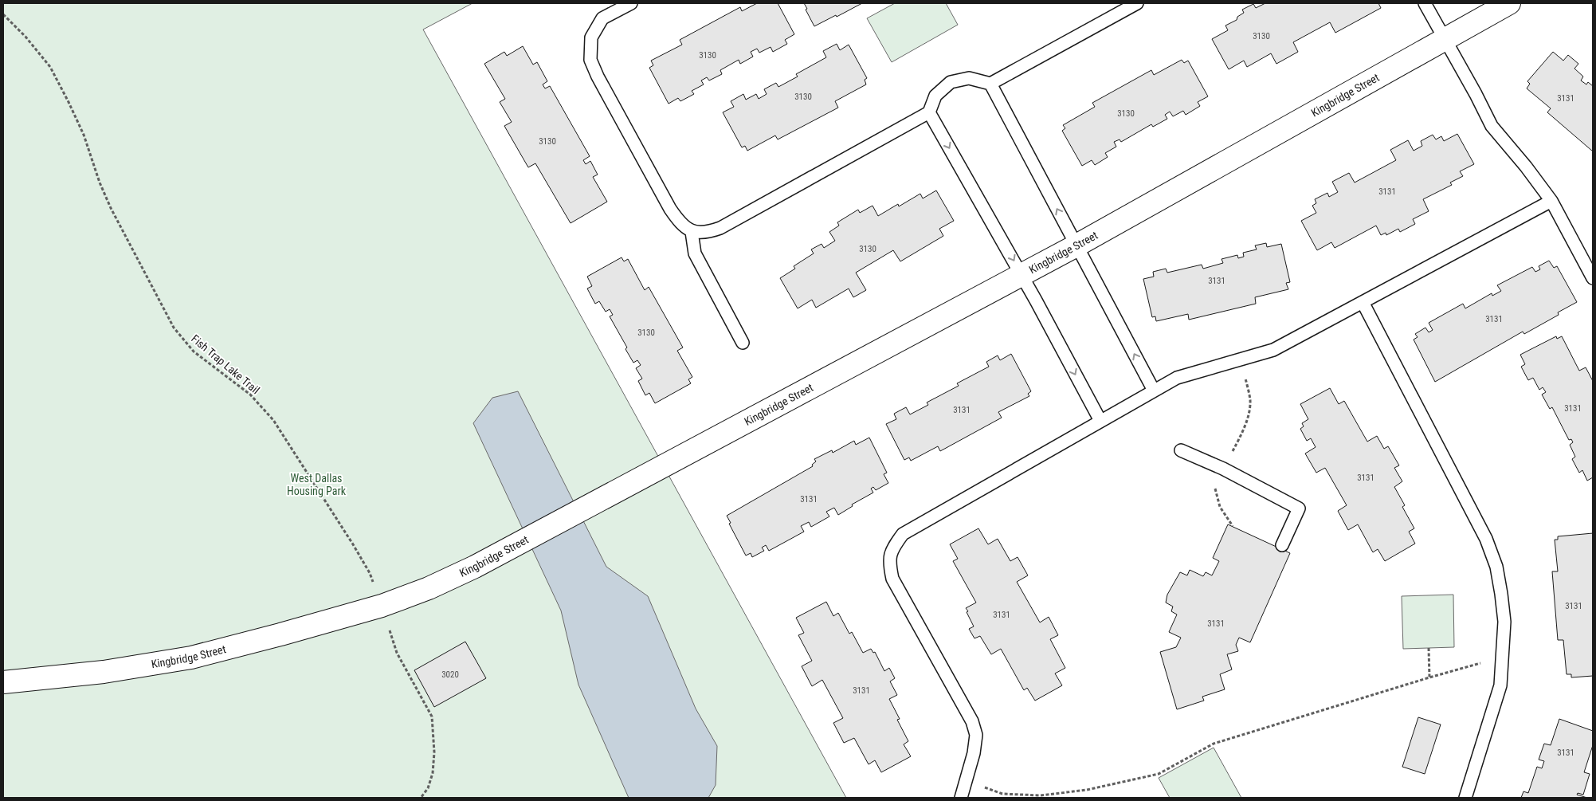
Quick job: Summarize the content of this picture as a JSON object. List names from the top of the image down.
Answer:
{
  "streets": {
    "street": ["Kingbridge Street"],
    "path": ["Fish Trap Lake Trail"]
  },
  "crossings": [
    ["Kingbridge Street", "Fish Trap Lake Trail"]
  ],
  "parks": ["West Dallas Housing Park"],
  "house_numbers": [
    "3130",
    "3130",
    "3130",
    "3131",
    "3130",
    "3130",
    "3131",
    "3130",
    "3131",
    "3131",
    "3130",
    "3131",
    "3131",
    "3131",
    "3131",
    "3131",
    "3131",
    "3131",
    "3020",
    "3131",
    "3131"
  ]
}
